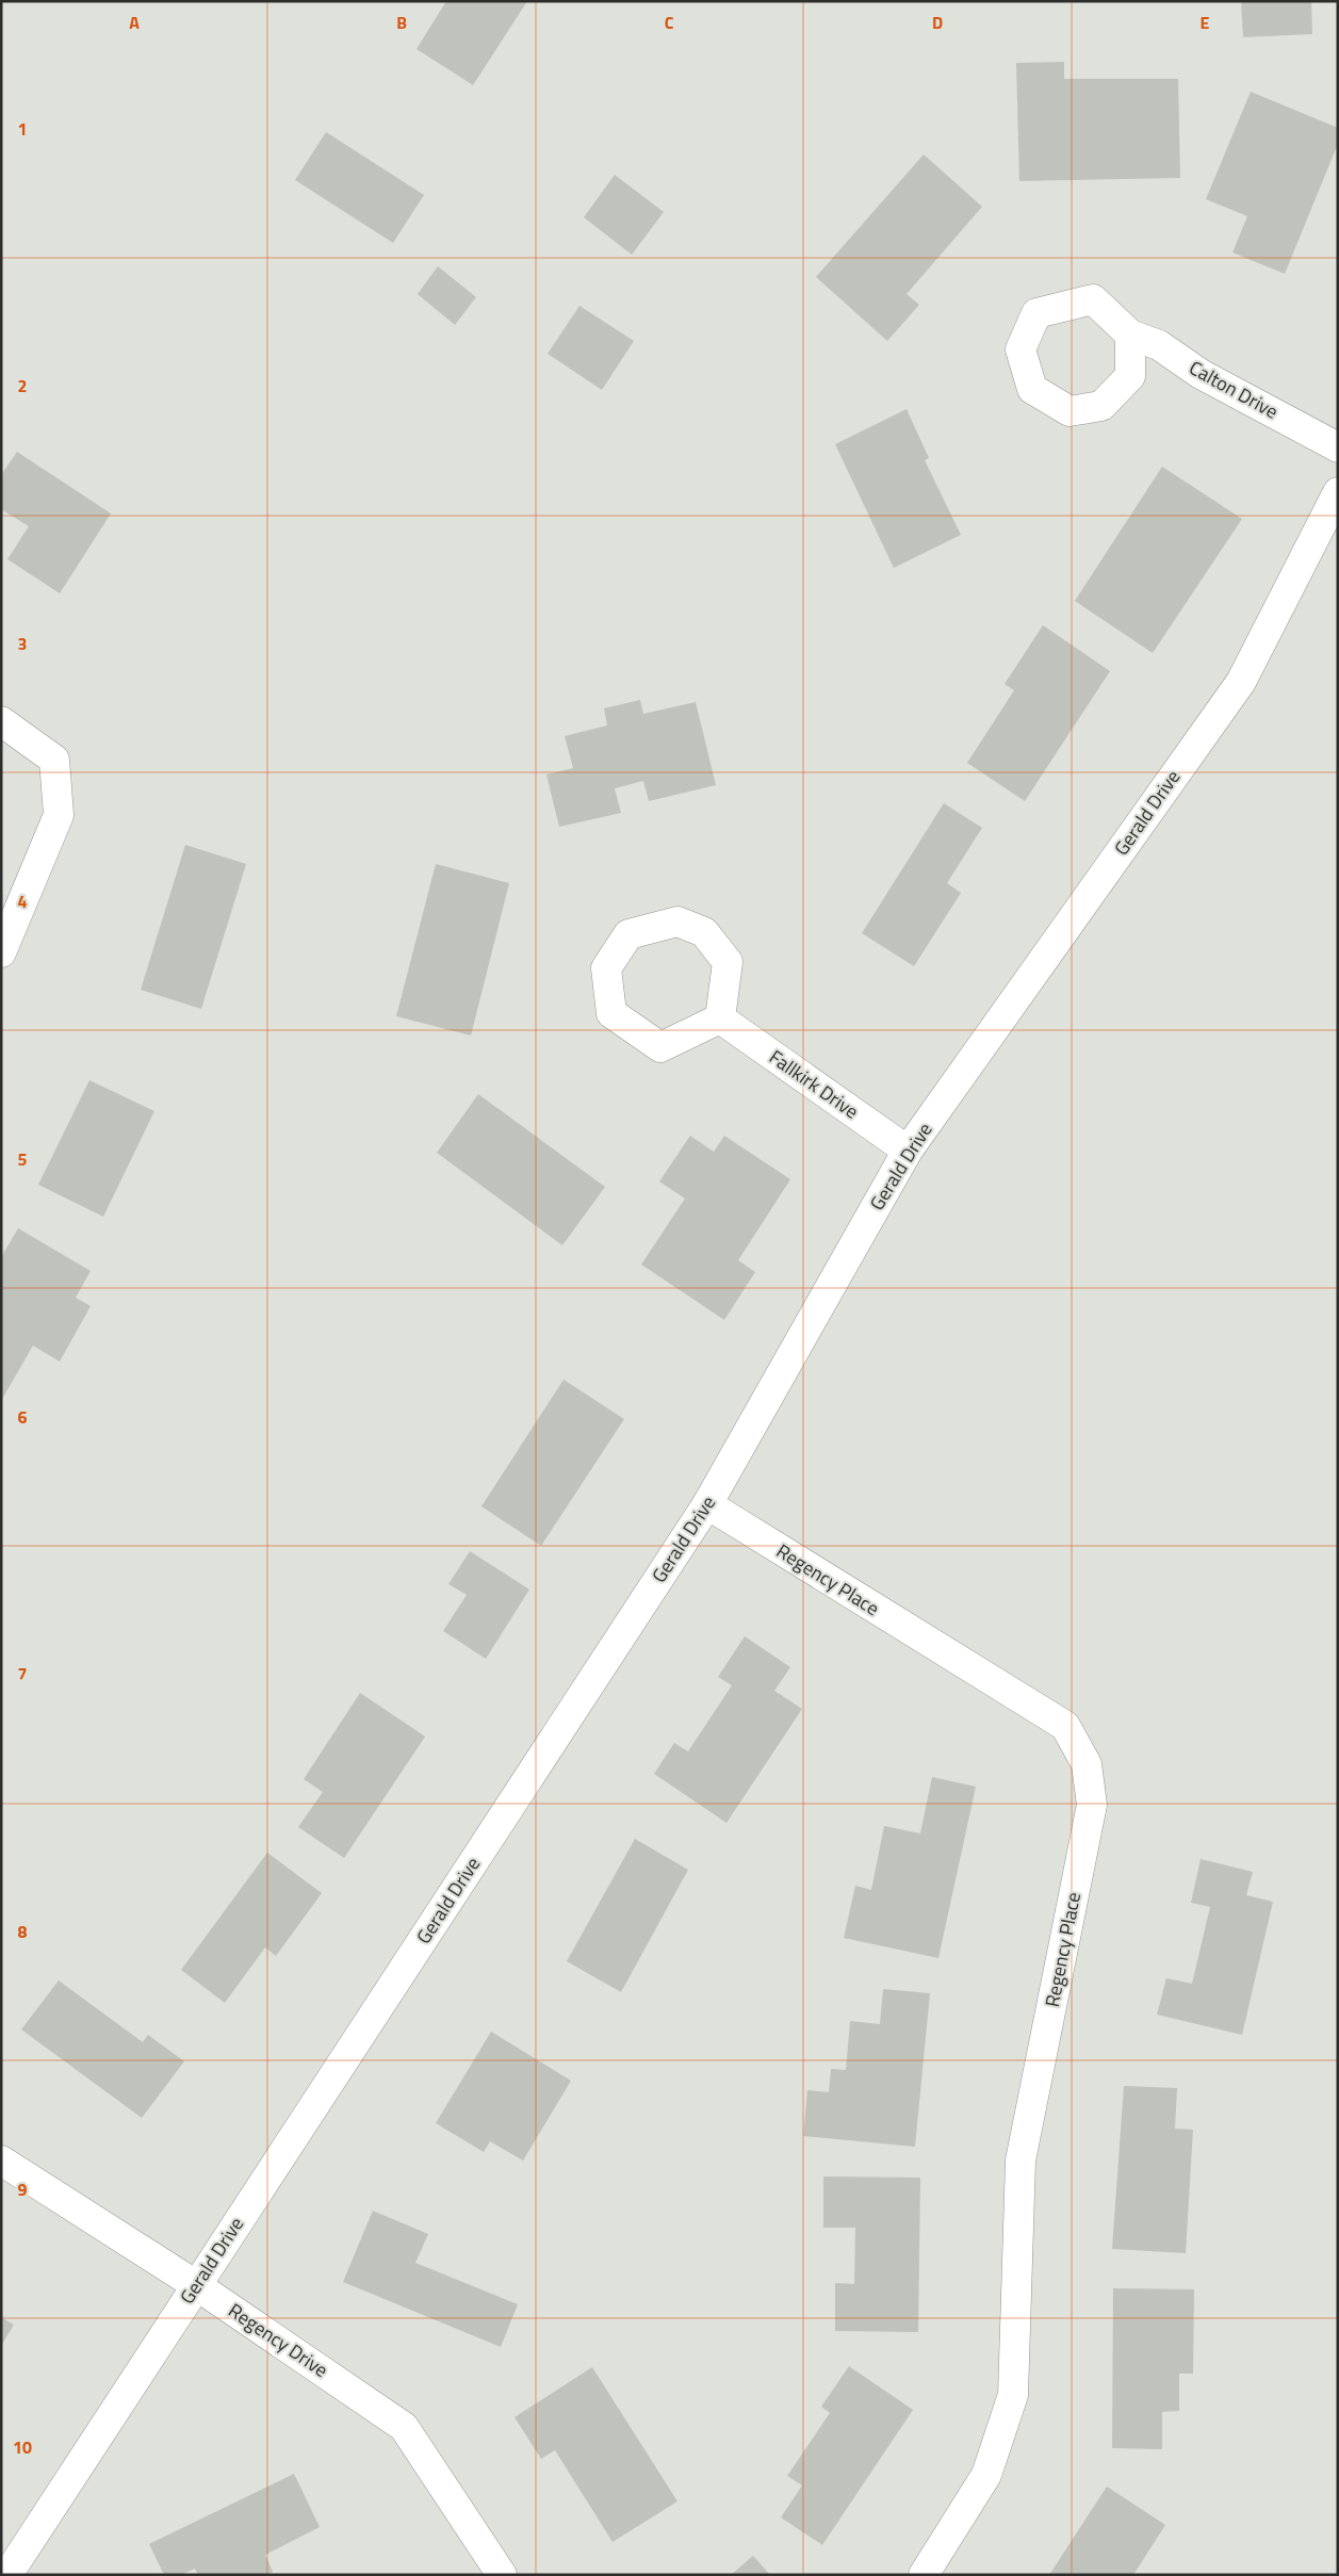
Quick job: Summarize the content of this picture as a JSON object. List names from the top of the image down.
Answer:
{
  "streets": {
    "street": [
      "Calton Drive",
      "Gerald Drive",
      "Fallkirk Drive",
      "Regency Place",
      "Regency Drive"
    ]
  },
  "crossings": [
    ["Gerald Drive", "Fallkirk Drive"],
    ["Gerald Drive", "Regency Place"],
    ["Gerald Drive", "Regency Drive"]
  ],
  "grid": {
    "columns": [
      "A",
      "B",
      "C",
      "D",
      "E"
    ],
    "rows": [
      "1",
      "2",
      "3",
      "4",
      "5",
      "6",
      "7",
      "8",
      "9",
      "10"
    ]
  }
}
